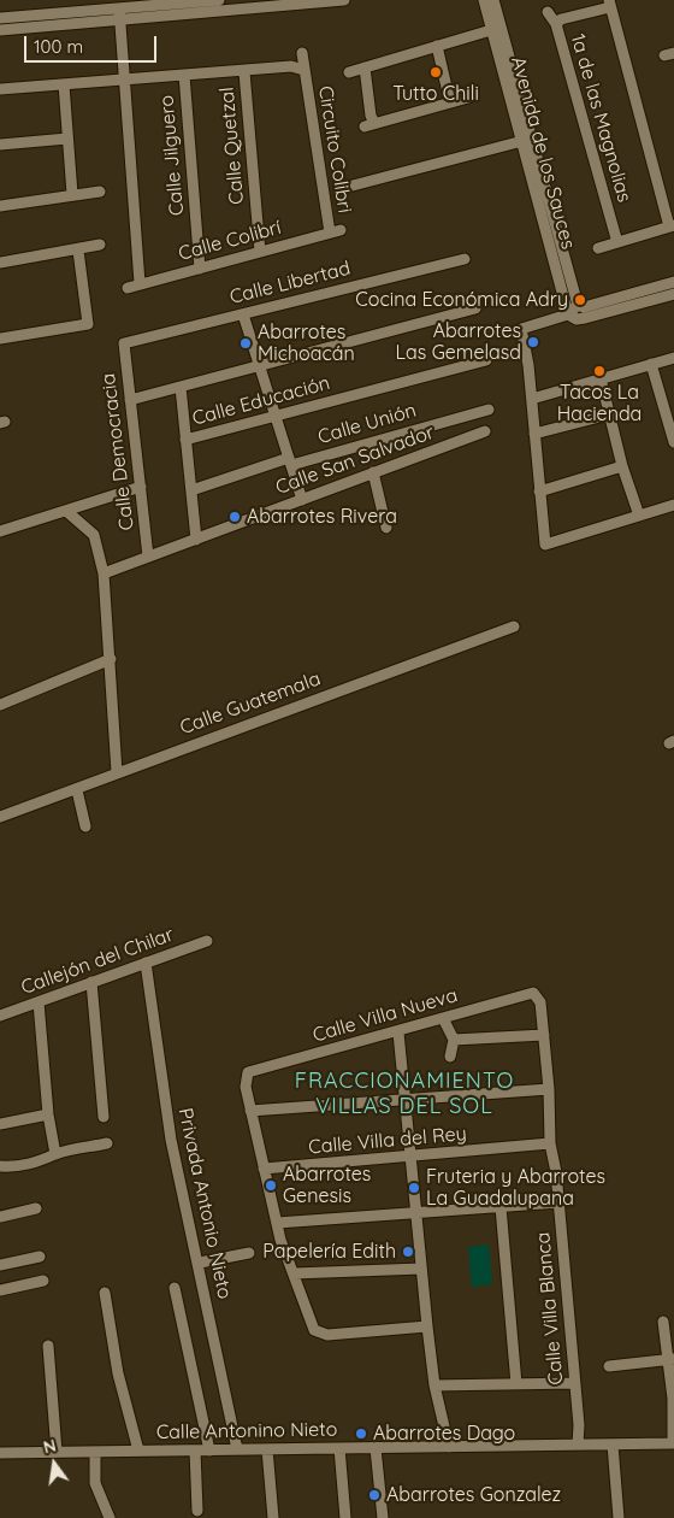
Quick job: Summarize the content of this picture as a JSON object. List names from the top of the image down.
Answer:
{
  "streets": {
    "street": [
      "1a de las Magnolias",
      "Calle Quetzal",
      "Circuito Colibri",
      "Avenida de los Sauces",
      "Calle Jilguero",
      "Calle Colibrí",
      "Calle Libertad",
      "Calle Educación",
      "Calle Unión",
      "Calle Democracia",
      "Calle San Salvador",
      "Calle Guatemala",
      "Callejón del Chilar",
      "Calle Villa Nueva",
      "Calle Villa del Rey",
      "Privada Antonio Nieto",
      "Calle Villa Blanca",
      "Calle Antonino Nieto"
    ]
  },
  "crossings": [
    ["Calle Quetzal", "Circuito Colibri"],
    ["Calle Quetzal", "Calle Colibrí"],
    ["Circuito Colibri", "Calle Jilguero"],
    ["Circuito Colibri", "Calle Colibrí"],
    ["Calle Jilguero", "Calle Colibrí"],
    ["Calle Libertad", "Calle Democracia"],
    ["Calle Democracia", "Calle San Salvador"],
    ["Callejón del Chilar", "Privada Antonio Nieto"],
    ["Calle Villa Nueva", "Calle Villa Blanca"],
    ["Calle Villa del Rey", "Calle Villa Blanca"],
    ["Privada Antonio Nieto", "Calle Antonino Nieto"],
    ["Calle Villa Blanca", "Calle Antonino Nieto"]
  ],
  "districts": ["FRACCIONAMIENTO VILLAS DEL SOL"],
  "places": [
    "Tutto Chili",
    "Cocina Económica Adry",
    "Abarrotes Las Gemelasd",
    "Abarrotes Michoacán",
    "Tacos La Hacienda",
    "Abarrotes Rivera",
    "Abarrotes Genesis",
    "Fruteria y Abarrotes La Guadalupana",
    "Papelería Edith",
    "Abarrotes Dago",
    "Abarrotes Gonzalez"
  ],
  "scale_bar": "100 m",
  "north": "top"
}
